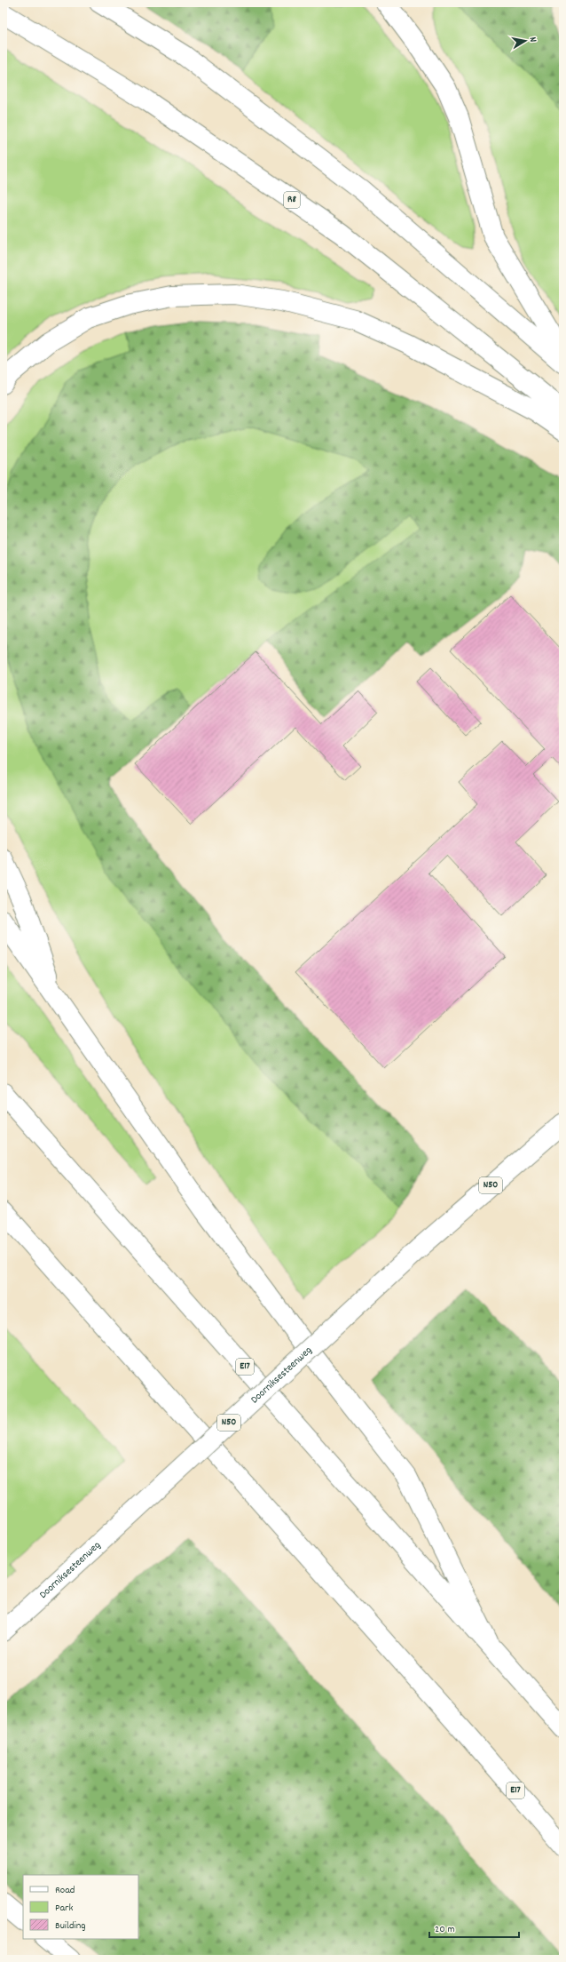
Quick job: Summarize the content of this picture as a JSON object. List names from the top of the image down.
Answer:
{
  "streets": {
    "main road": [
      "R8",
      "N50",
      "E17",
      "Doorniksesteenweg"
    ]
  },
  "legend": ["Road", "Park", "Building"],
  "scale_bar": "20 m",
  "north": "right"
}
